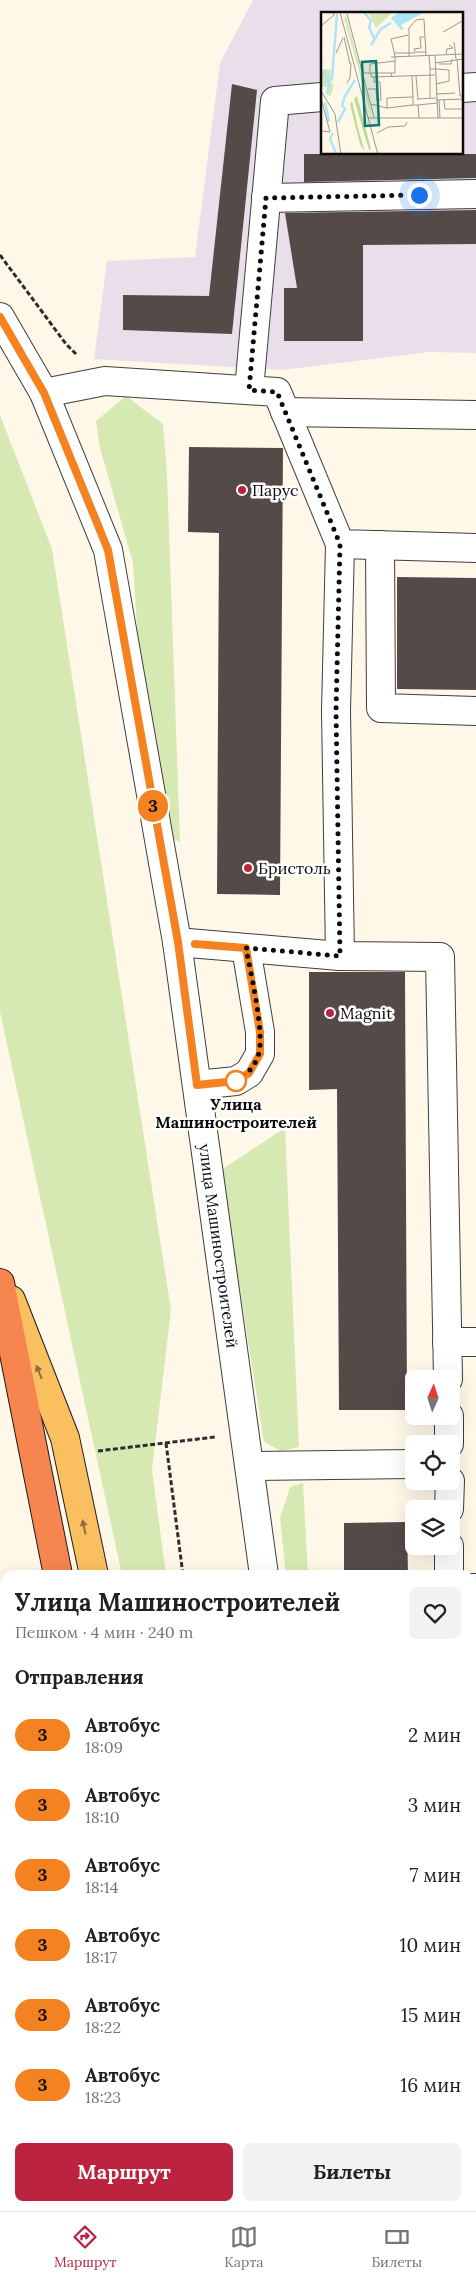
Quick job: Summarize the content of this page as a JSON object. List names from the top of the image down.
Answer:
{
  "streets": {
    "street": ["улица Машиностроителей"]
  },
  "places": [
    "Парус",
    "Бристоль",
    "Magnit",
    "Улица Машиностроителей"
  ],
  "lines": ["bus line 3"],
  "north": "top",
  "page": {
    "on_map": "3",
    "heading": [
      ["Улица Машиностроителей", "Пешком · 4 мин · 240 m"],
      "Отправления"
    ],
    "list": [
      {
        "mark": "3",
        "name": "Автобус",
        "note": "18:09",
        "value": "2 мин"
      },
      {
        "mark": "3",
        "name": "Автобус",
        "note": "18:10",
        "value": "3 мин"
      },
      {
        "mark": "3",
        "name": "Автобус",
        "note": "18:14",
        "value": "7 мин"
      },
      {
        "mark": "3",
        "name": "Автобус",
        "note": "18:17",
        "value": "10 мин"
      },
      {
        "mark": "3",
        "name": "Автобус",
        "note": "18:22",
        "value": "15 мин"
      },
      {
        "mark": "3",
        "name": "Автобус",
        "note": "18:23",
        "value": "16 мин"
      }
    ],
    "buttons": ["Маршрут", "Билеты"],
    "tabs": ["Маршрут", "Карта", "Билеты"]
  }
}
